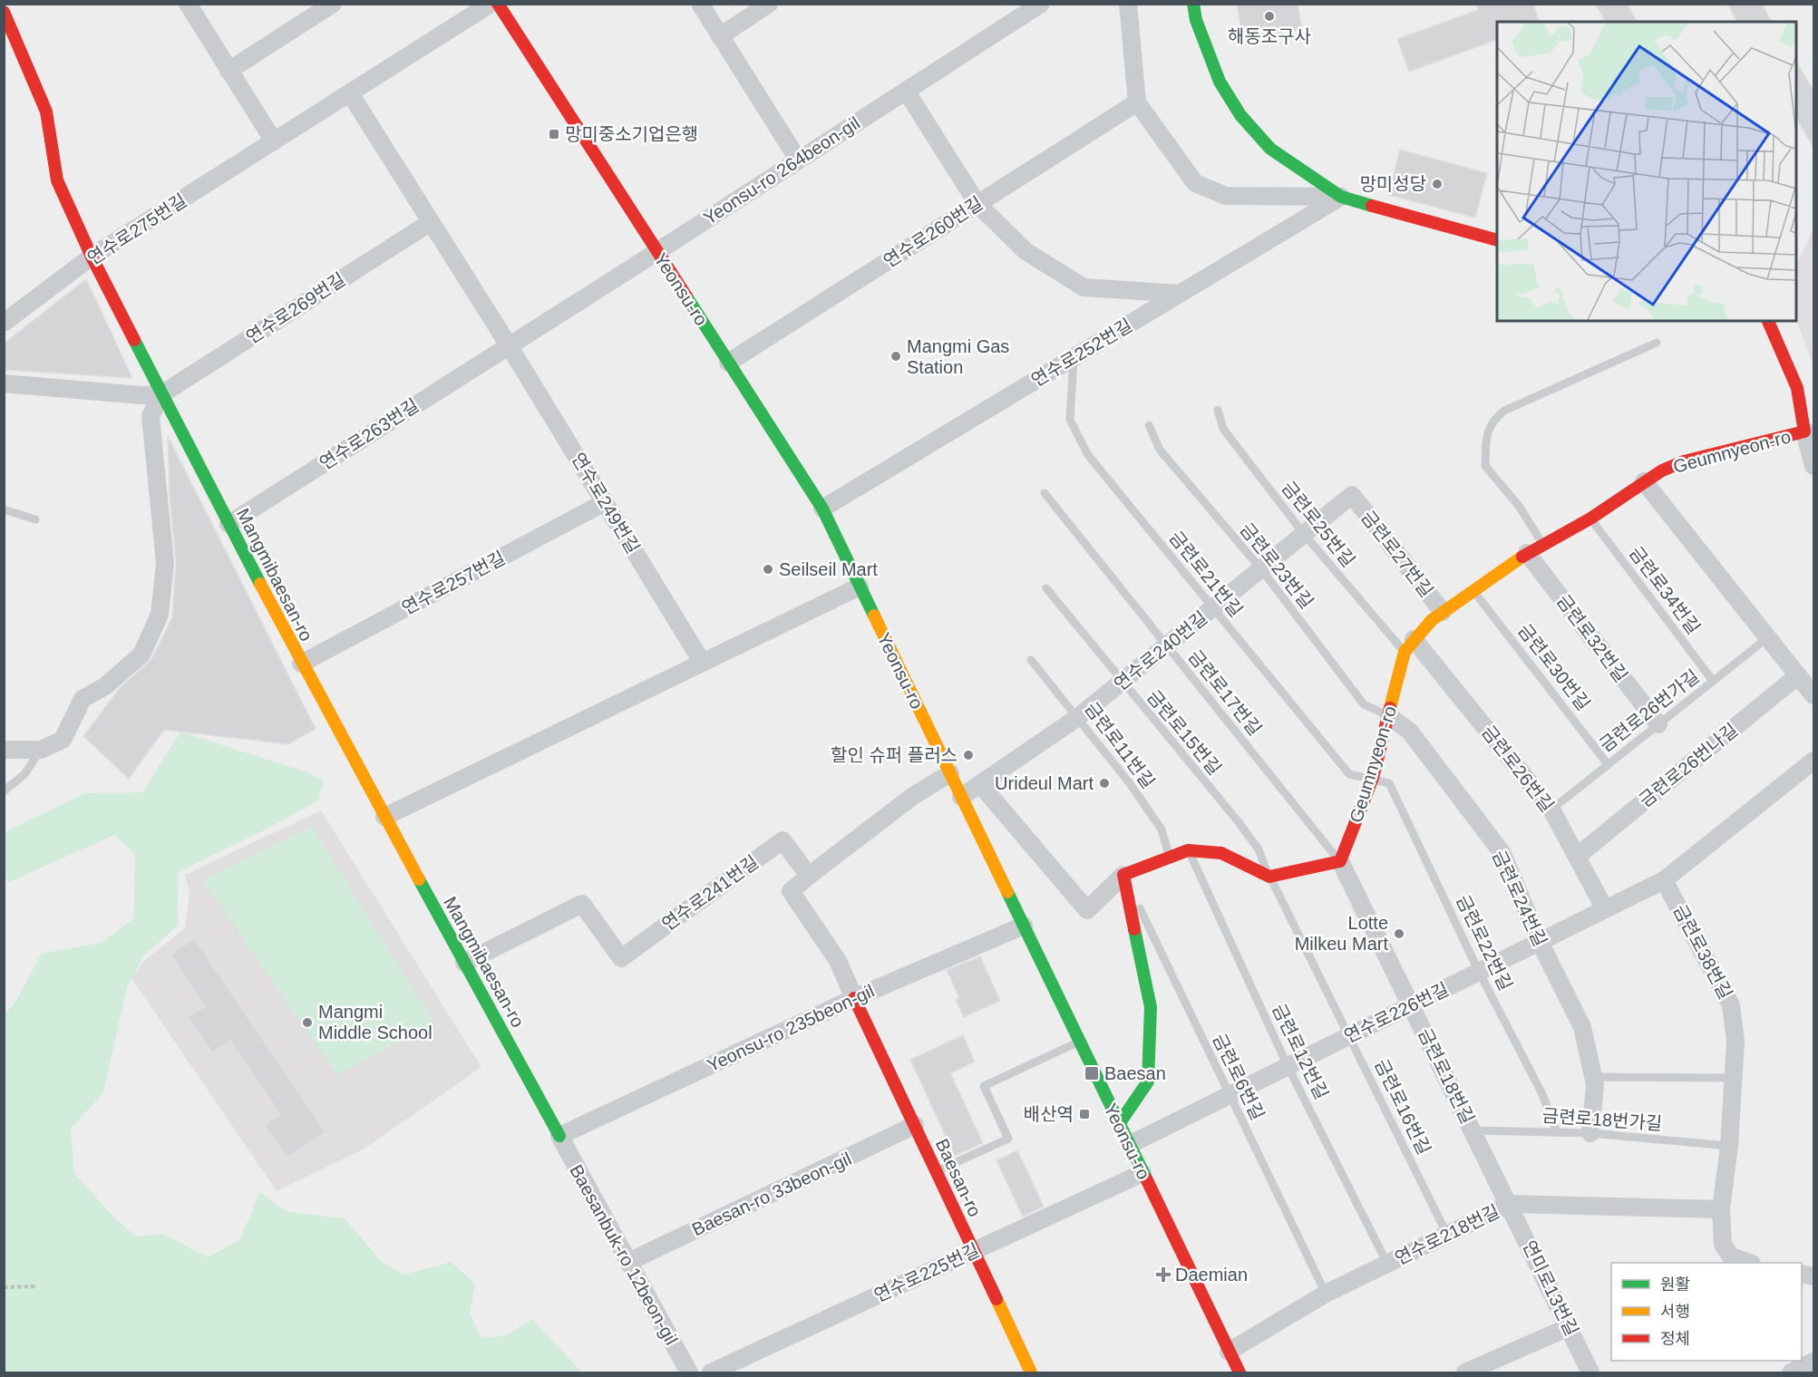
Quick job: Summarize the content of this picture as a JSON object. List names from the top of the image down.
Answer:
{
  "streets": {
    "street": [
      "Yeonsu-ro 264beon-gil",
      "연수로275번길",
      "연수로260번길",
      "Yeonsu-ro",
      "연수로269번길",
      "연수로252번길",
      "연수로263번길",
      "Geumnyeon-ro",
      "연수로249번길",
      "금련로27번길",
      "Mangmibaesan-ro",
      "연수로257번길",
      "금련로32번길",
      "연수로240번길",
      "금련로26번나길",
      "금련로26번길",
      "연수로241번길",
      "금련로24번길",
      "금련로38번길",
      "연수로226번길",
      "Yeonsu-ro 235beon-gil",
      "금련로18번길",
      "Baesan-ro",
      "Baesan-ro 33beon-gil",
      "연수로218번길",
      "Baesanbuk-ro 12beon-gil",
      "연수로225번길",
      "연미로13번길"
    ],
    "lane": [
      "금련로25번길",
      "금련로23번길",
      "금련로21번길",
      "금련로34번길",
      "금련로30번길",
      "금련로17번길",
      "금련로26번가길",
      "금련로15번길",
      "금련로11번길",
      "금련로22번길",
      "금련로12번길",
      "금련로6번길",
      "금련로16번길",
      "금련로18번가길"
    ]
  },
  "crossings": [
    ["Yeonsu-ro 264beon-gil", "Yeonsu-ro"],
    ["Yeonsu-ro 264beon-gil", "연수로263번길"],
    ["연수로275번길", "Mangmibaesan-ro"],
    ["연수로260번길", "Yeonsu-ro"],
    ["Yeonsu-ro", "연수로252번길"],
    ["Yeonsu-ro", "연수로263번길"],
    ["Yeonsu-ro", "연수로240번길"],
    ["Yeonsu-ro", "연수로226번길"],
    ["Yeonsu-ro", "Yeonsu-ro 235beon-gil"],
    ["Yeonsu-ro", "연수로218번길"],
    ["Yeonsu-ro", "연수로225번길"],
    ["연수로269번길", "Mangmibaesan-ro"],
    ["연수로252번길", "금련로21번길"],
    ["연수로263번길", "연수로249번길"],
    ["연수로263번길", "Mangmibaesan-ro"],
    ["Geumnyeon-ro", "금련로25번길"],
    ["Geumnyeon-ro", "금련로27번길"],
    ["Geumnyeon-ro", "금련로23번길"],
    ["Geumnyeon-ro", "금련로21번길"],
    ["Geumnyeon-ro", "금련로34번길"],
    ["Geumnyeon-ro", "금련로32번길"],
    ["Geumnyeon-ro", "금련로30번길"],
    ["Geumnyeon-ro", "금련로17번길"],
    ["Geumnyeon-ro", "금련로26번길"],
    ["Geumnyeon-ro", "금련로24번길"],
    ["Geumnyeon-ro", "금련로22번길"],
    ["Geumnyeon-ro", "금련로18번길"],
    ["연수로249번길", "연수로257번길"],
    ["금련로25번길", "연수로240번길"],
    ["금련로25번길", "금련로26번길"],
    ["금련로27번길", "연수로240번길"],
    ["금련로23번길", "연수로240번길"],
    ["금련로23번길", "금련로24번길"],
    ["금련로21번길", "연수로240번길"],
    ["금련로21번길", "금련로22번길"],
    ["Mangmibaesan-ro", "연수로257번길"],
    ["Mangmibaesan-ro", "연수로241번길"],
    ["Mangmibaesan-ro", "Yeonsu-ro 235beon-gil"],
    ["Mangmibaesan-ro", "Baesanbuk-ro 12beon-gil"],
    ["금련로34번길", "금련로26번가길"],
    ["금련로32번길", "금련로26번가길"],
    ["연수로240번길", "금련로17번길"],
    ["연수로240번길", "금련로15번길"],
    ["연수로240번길", "금련로11번길"],
    ["금련로30번길", "금련로26번가길"],
    ["금련로17번길", "금련로18번길"],
    ["금련로26번가길", "금련로26번길"],
    ["금련로15번길", "금련로16번길"],
    ["금련로26번나길", "금련로26번길"],
    ["금련로26번길", "연수로226번길"],
    ["금련로24번길", "연수로226번길"],
    ["금련로24번길", "금련로18번가길"],
    ["금련로22번길", "연수로226번길"],
    ["금련로22번길", "금련로18번가길"],
    ["금련로38번길", "연수로226번길"],
    ["금련로38번길", "금련로18번가길"],
    ["금련로38번길", "연수로218번길"],
    ["연수로226번길", "금련로12번길"],
    ["연수로226번길", "금련로18번길"],
    ["연수로226번길", "금련로6번길"],
    ["연수로226번길", "금련로16번길"],
    ["Yeonsu-ro 235beon-gil", "Baesan-ro"],
    ["Yeonsu-ro 235beon-gil", "Baesanbuk-ro 12beon-gil"],
    ["금련로12번길", "연수로218번길"],
    ["금련로18번길", "금련로18번가길"],
    ["금련로18번길", "연수로218번길"],
    ["금련로18번길", "연미로13번길"],
    ["금련로6번길", "연수로218번길"],
    ["금련로16번길", "연수로218번길"],
    ["Baesan-ro", "Baesan-ro 33beon-gil"],
    ["Baesan-ro", "연수로225번길"],
    ["Baesan-ro 33beon-gil", "Baesanbuk-ro 12beon-gil"],
    ["연수로218번길", "연미로13번길"]
  ],
  "places": {
    "other": [
      "해동조구사",
      "망미성당",
      "Mangmi Gas Station",
      "Seilseil Mart",
      "할인 슈퍼 플러스",
      "Urideul Mart",
      "Lotte Milkeu Mart",
      "Mangmi Middle School"
    ],
    "transit": ["망미중소기업은행", "Baesan", "배산역"],
    "health": ["Daemian"]
  },
  "legend": ["원활", "서행", "정체"]
}
